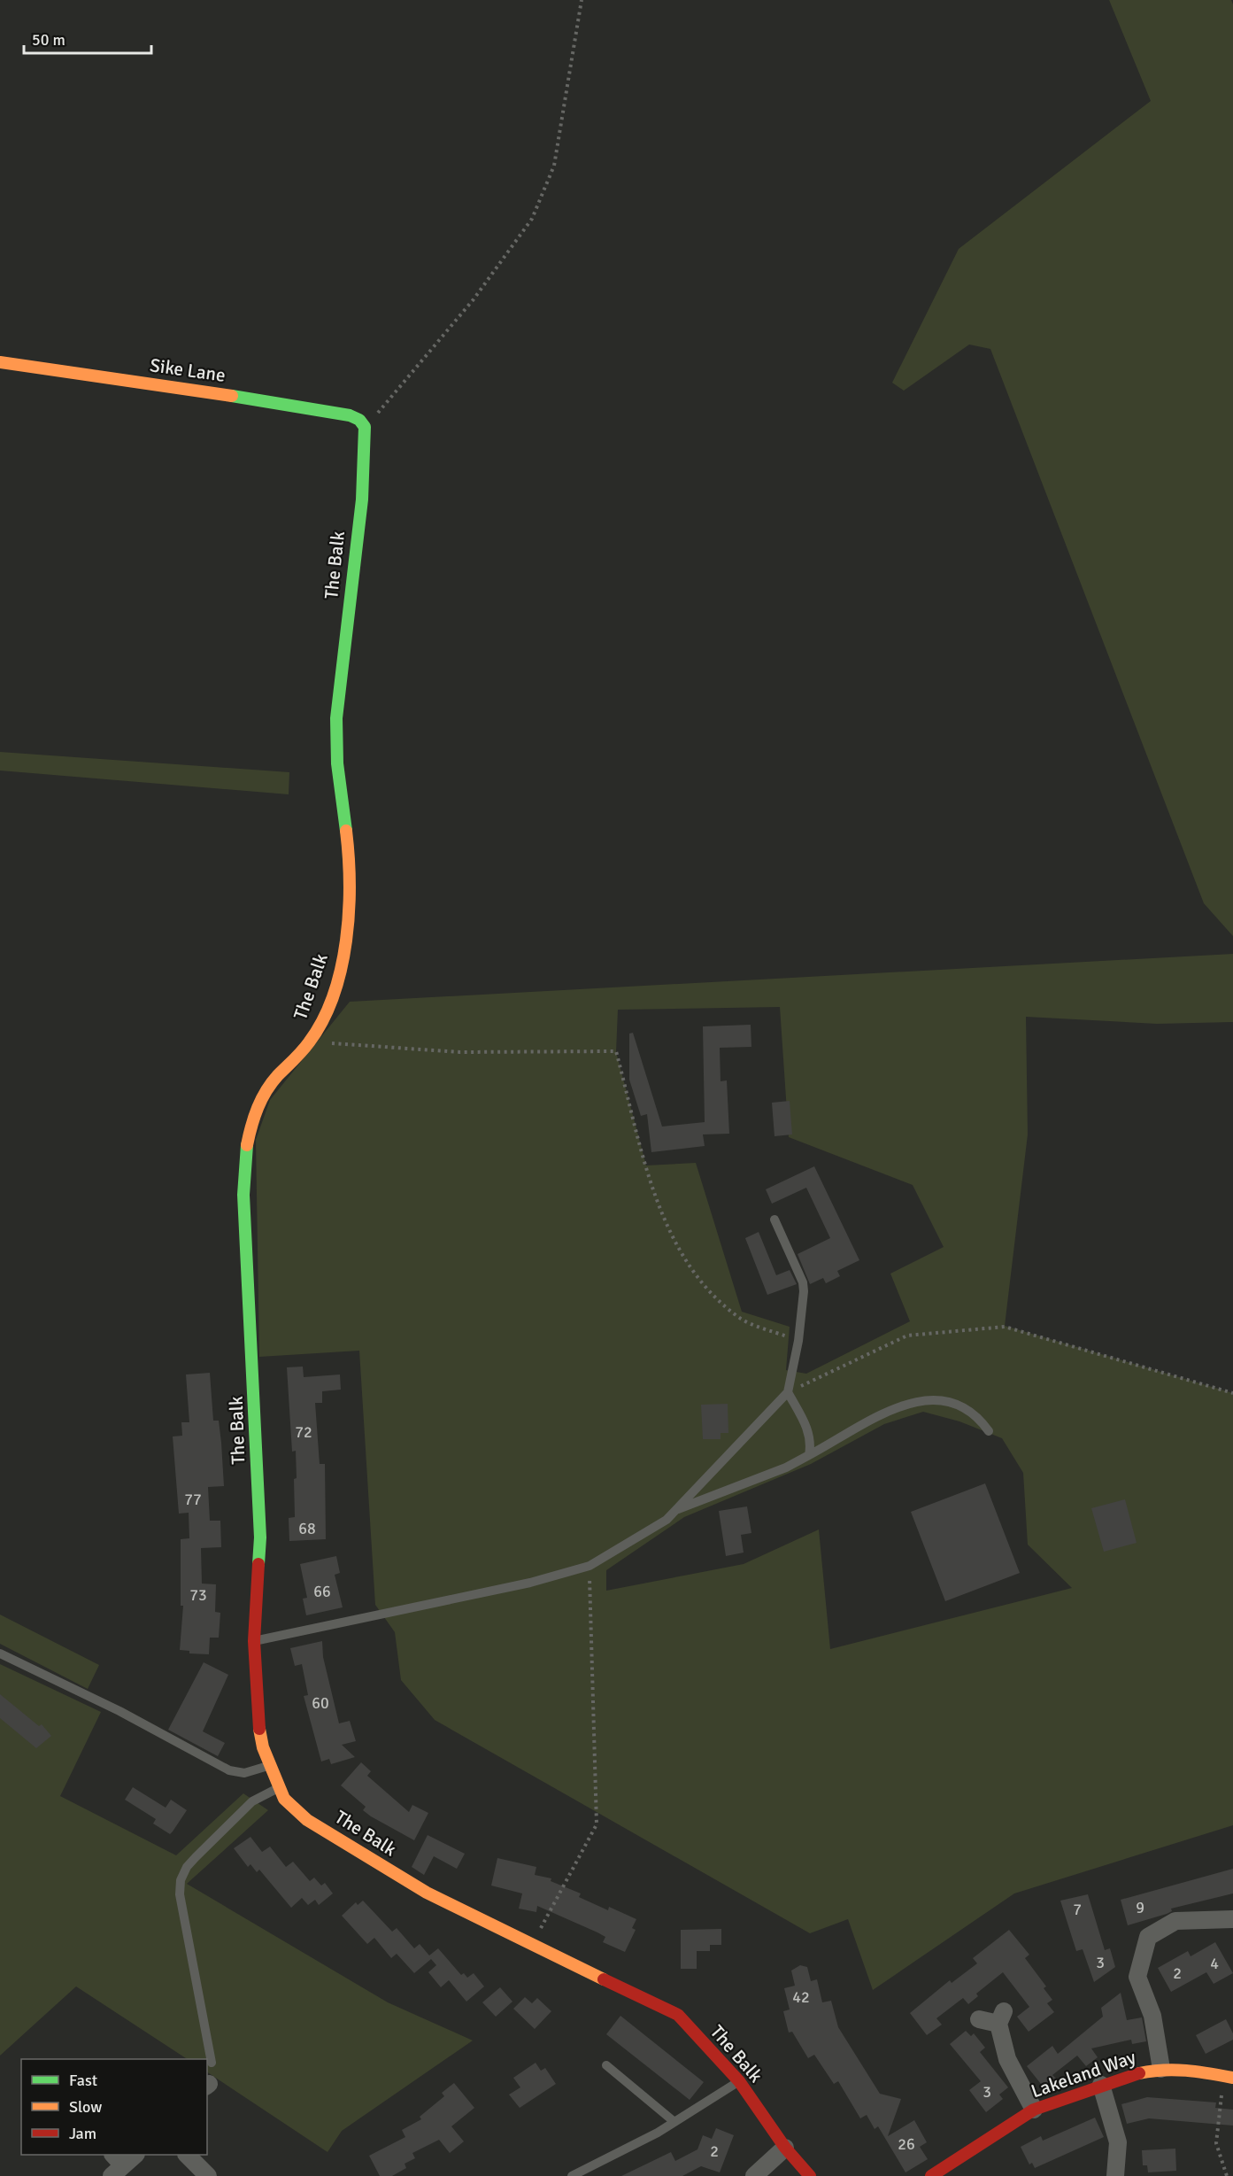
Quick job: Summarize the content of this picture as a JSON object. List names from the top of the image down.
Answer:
{
  "streets": {
    "street": ["Sike Lane", "The Balk", "Lakeland Way"]
  },
  "crossings": [
    ["Sike Lane", "The Balk"]
  ],
  "house_numbers": [
    "72",
    "77",
    "68",
    "66",
    "73",
    "60",
    "9",
    "7",
    "3",
    "4",
    "2",
    "42",
    "3",
    "26",
    "2"
  ],
  "legend": ["Fast", "Slow", "Jam"],
  "scale_bar": "50 m"
}
